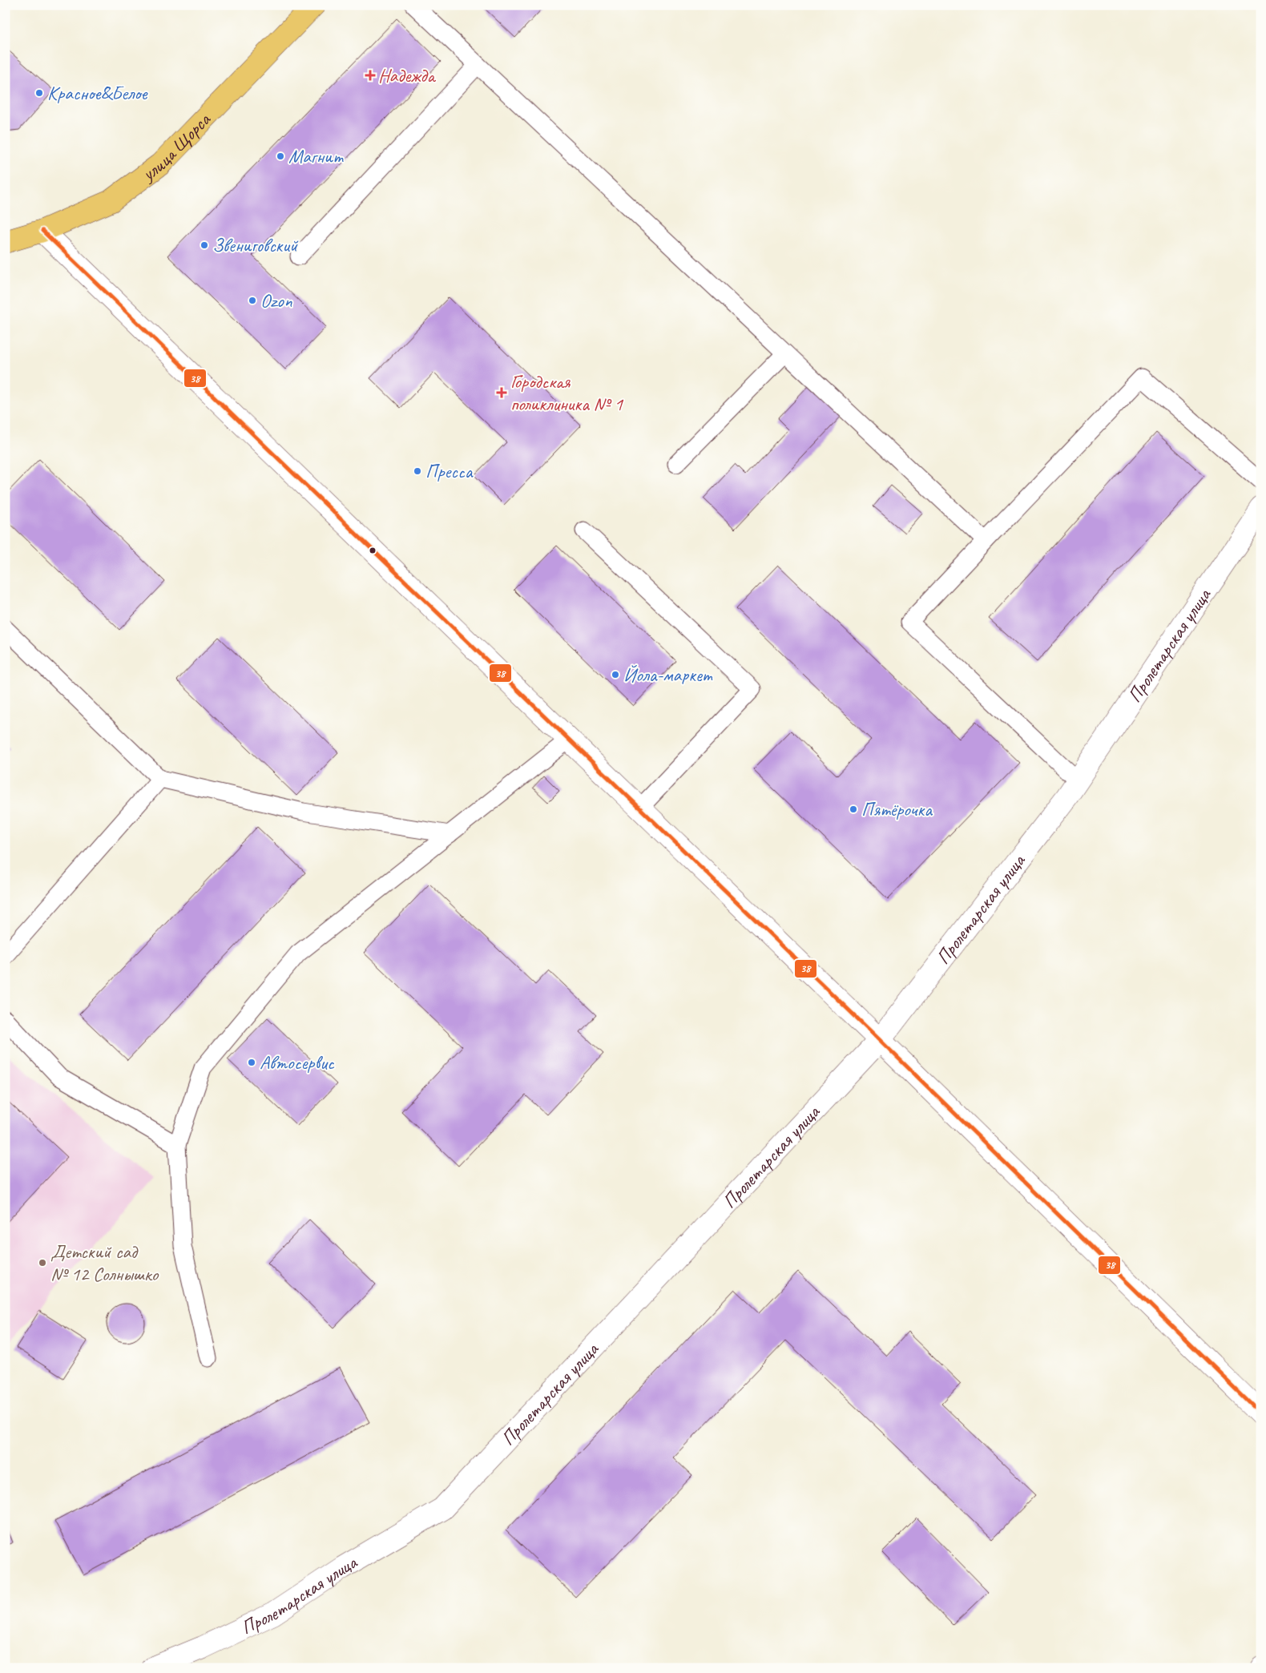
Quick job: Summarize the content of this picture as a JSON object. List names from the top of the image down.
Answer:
{
  "streets": {
    "main road": ["улица Щорса"],
    "street": ["Пролетарская улица"]
  },
  "places": {
    "health": ["Надежда", "Городская поликлиника № 1"],
    "other": [
      "Красное&Белое",
      "Магнит",
      "Звениговский",
      "Ozon",
      "Пресса",
      "Йола-маркет",
      "Пятёрочка",
      "Автосервис",
      "Детский сад № 12 Солнышко"
    ]
  },
  "lines": ["transit line 38"]
}
